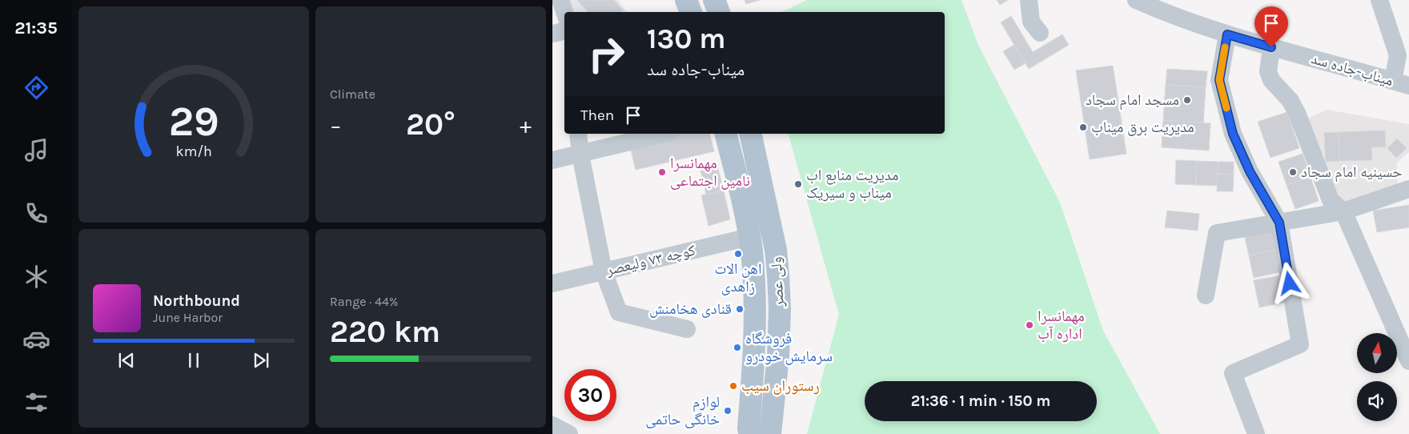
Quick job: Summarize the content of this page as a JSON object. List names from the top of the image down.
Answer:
{
  "streets": {
    "main road": ["ولی عصر"],
    "street": ["میناب-جاده سد", "کوچه ۷۳ ولیعصر"]
  },
  "crossings": [
    ["کوچه ۷۳ ولیعصر", "ولی عصر"]
  ],
  "places": [
    "مسجد امام سجاد",
    "مدیریت برق میناب",
    "مهمانسرا نامین اجتماعی",
    "حسینیه امام سجاد",
    "مدیریت منابع اب میناب و سیریک",
    "اهن الات زاهدی",
    "قنادی هخامنش",
    "مهمانسرا اداره آب",
    "فروشگاه سرمایش خودرو",
    "رستوران سيب",
    "لوازم خانگی حاتمی"
  ],
  "north": "top",
  "page": {
    "tabs": "21:35",
    "tile": [
      "Climate",
      ["Range · 44%", "220 km"]
    ],
    "turn": ["130 m", "میناب-جاده سد"],
    "then": "Then",
    "heat": ["−", "20°", "+"],
    "song": ["Northbound", "June Harbor"],
    "limit": "30",
    "trip": "21:36 · 1 min · 150 m",
    "gauge": ["29", "km/h"]
  }
}
